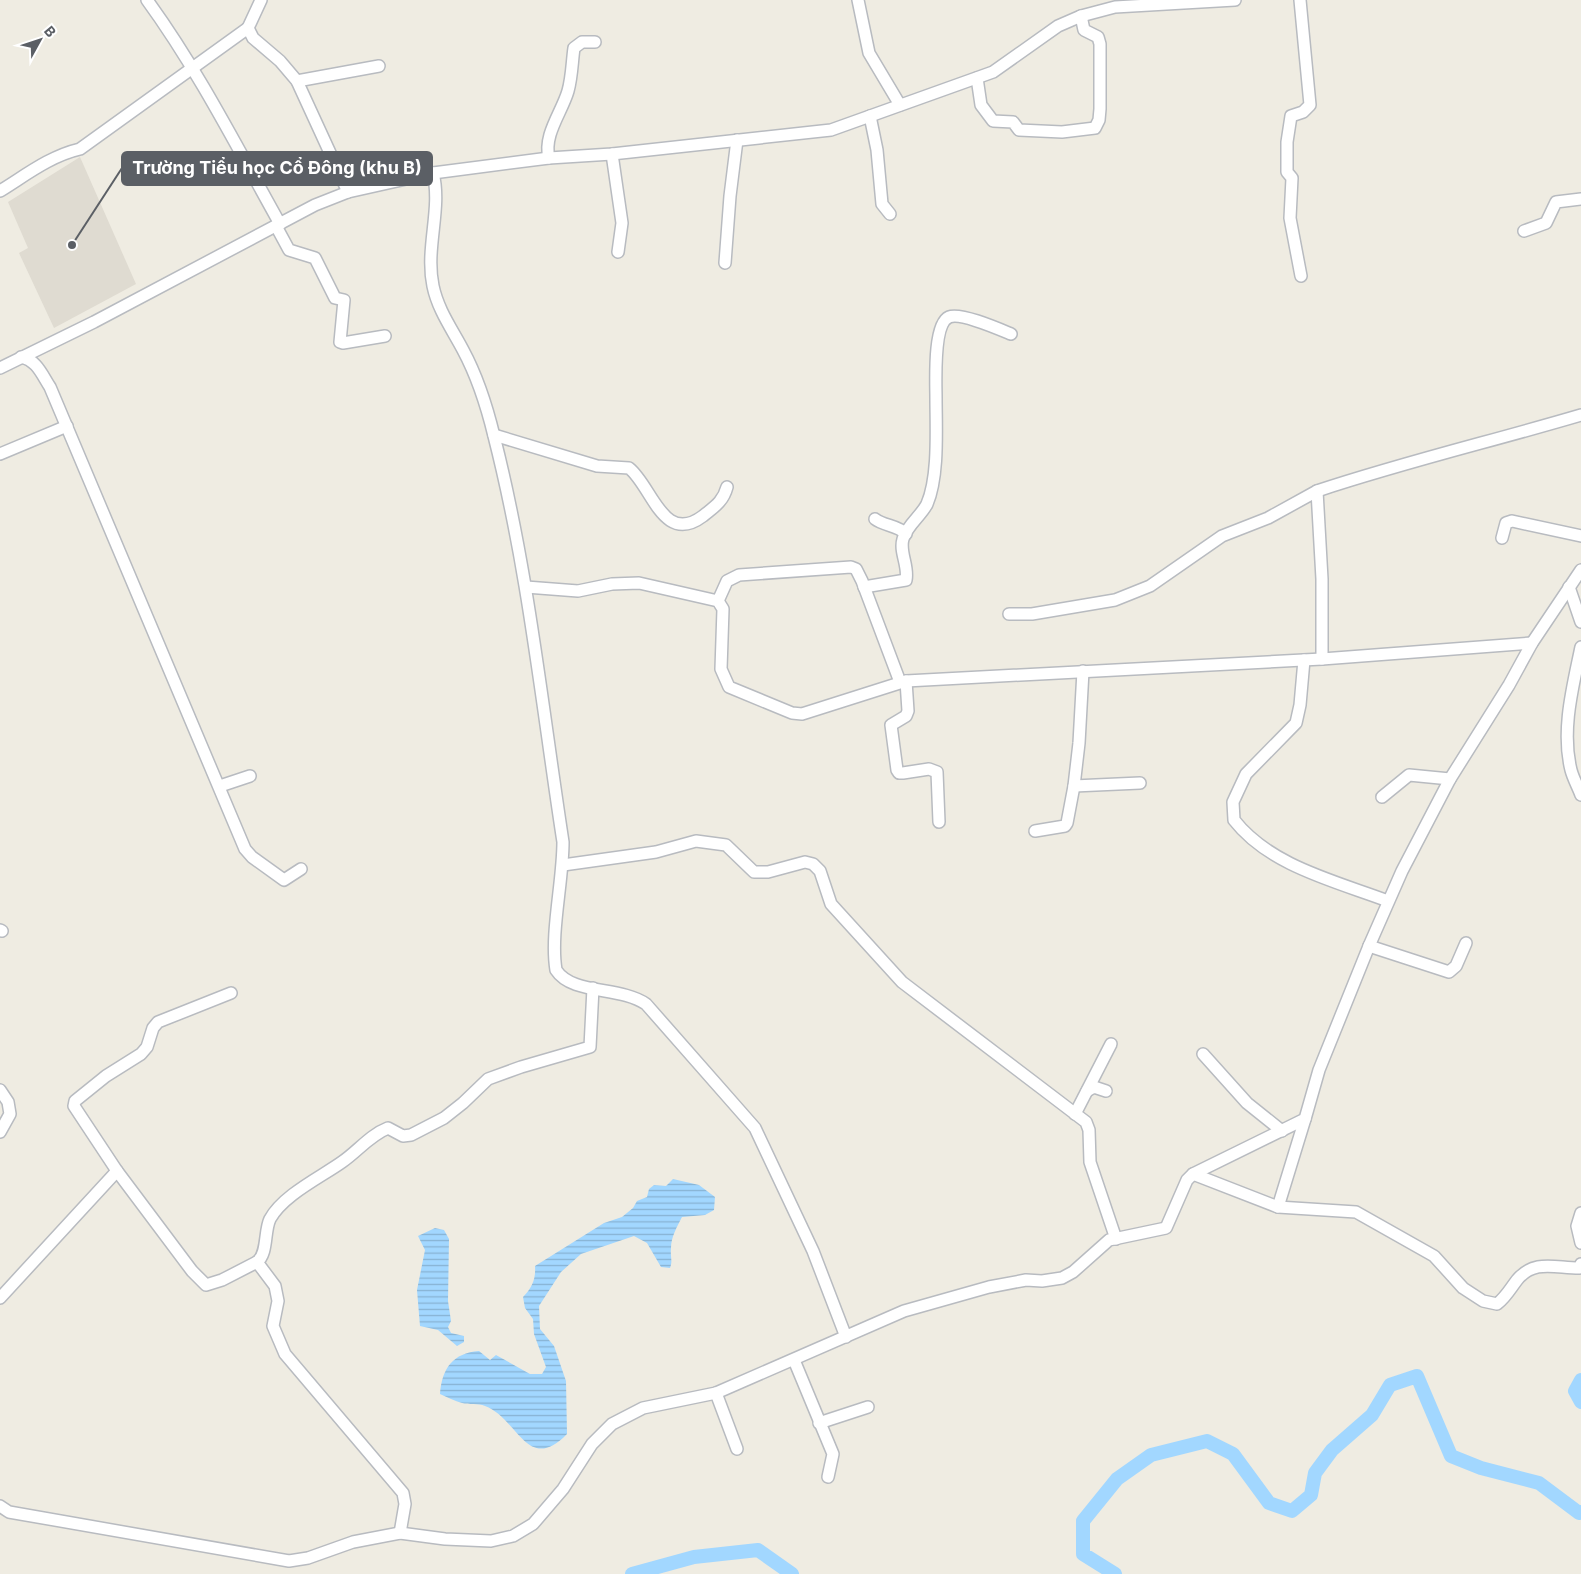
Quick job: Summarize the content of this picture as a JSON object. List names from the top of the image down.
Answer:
{
  "places": ["Trường Tiểu học Cổ Đông (khu B)"],
  "north": "top right"
}
